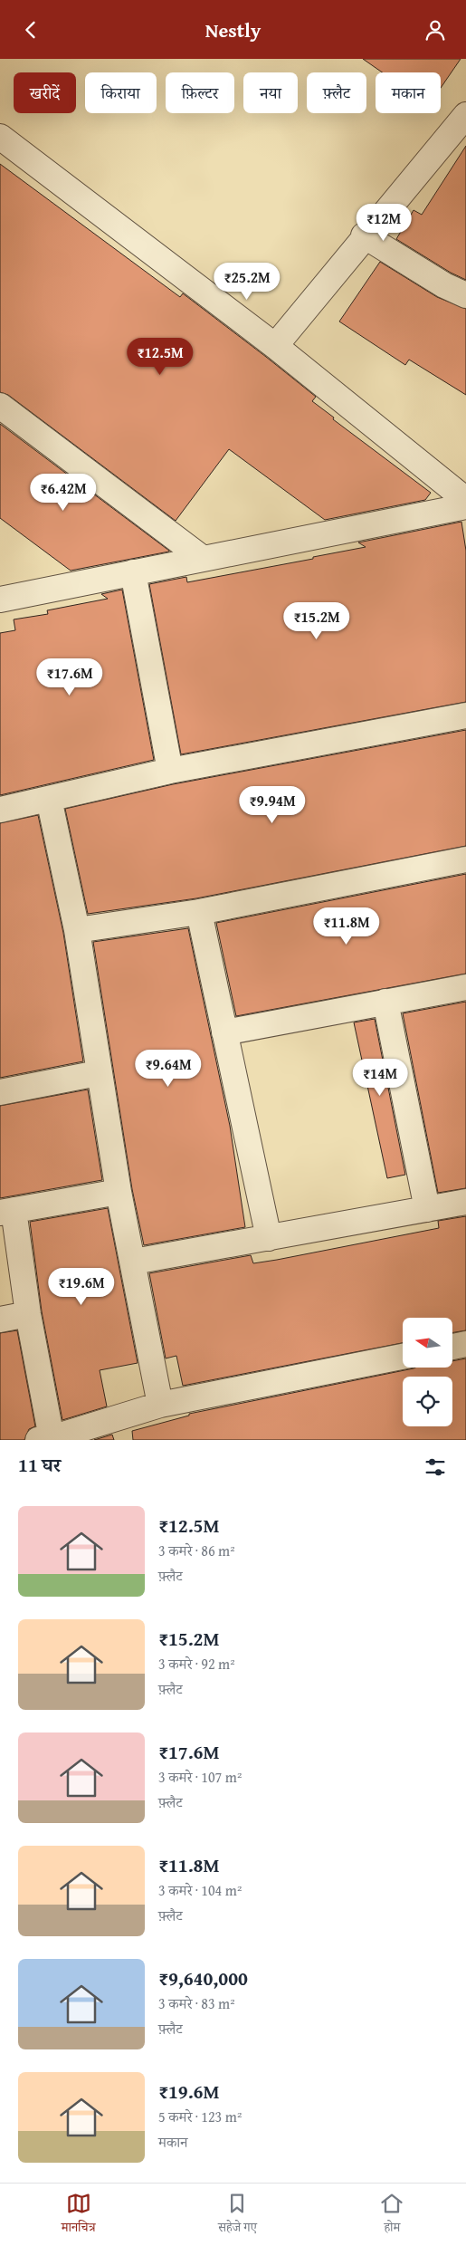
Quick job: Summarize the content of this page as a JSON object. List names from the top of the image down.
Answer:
{
  "north": "left",
  "page": {
    "header": "Nestly",
    "chip": [
      "खरीदें",
      "किराया",
      "फ़िल्टर",
      "नया",
      "फ़्लैट",
      "मकान"
    ],
    "price": [
      "₹12M",
      "₹25.2M",
      "₹12.5M",
      "₹6.42M",
      "₹15.2M",
      "₹17.6M",
      "₹9.94M",
      "₹11.8M",
      "₹9.64M",
      "₹14M",
      "₹19.6M"
    ],
    "heading": "11 घर",
    "list": [
      {
        "name": "₹12.5M",
        "note": "3 कमरे · 86 m² · फ़्लैट"
      },
      {
        "name": "₹15.2M",
        "note": "3 कमरे · 92 m² · फ़्लैट"
      },
      {
        "name": "₹17.6M",
        "note": "3 कमरे · 107 m² · फ़्लैट"
      },
      {
        "name": "₹11.8M",
        "note": "3 कमरे · 104 m² · फ़्लैट"
      },
      {
        "name": "₹9,640,000",
        "note": "3 कमरे · 83 m² · फ़्लैट"
      },
      {
        "name": "₹19.6M",
        "note": "5 कमरे · 123 m² · मकान"
      }
    ],
    "tabs": ["मानचित्र", "सहेजे गए", "होम"]
  }
}
